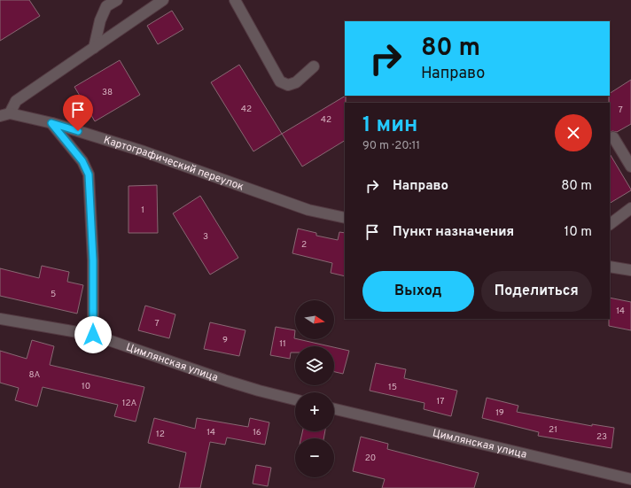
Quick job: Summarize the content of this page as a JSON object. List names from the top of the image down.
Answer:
{
  "streets": {
    "street": ["Картографический переулок", "Цимлянская улица"]
  },
  "house_numbers": [
    "38",
    "42",
    "7",
    "42",
    "1",
    "3",
    "2",
    "5",
    "14",
    "7",
    "9",
    "11",
    "8А",
    "10",
    "15",
    "17",
    "12А",
    "19",
    "21",
    "14",
    "16",
    "12",
    "23",
    "20"
  ],
  "north": "right",
  "page": {
    "turn": ["80 m", "Направо"],
    "heading": ["1 мин", "90 m · 20:11"],
    "list": [
      {
        "name": "Направо",
        "value": "80 m"
      },
      {
        "name": "Пункт назначения",
        "value": "10 m"
      }
    ],
    "buttons": ["Выход", "Поделиться"],
    "map_buttons": ["+", "−"]
  }
}
